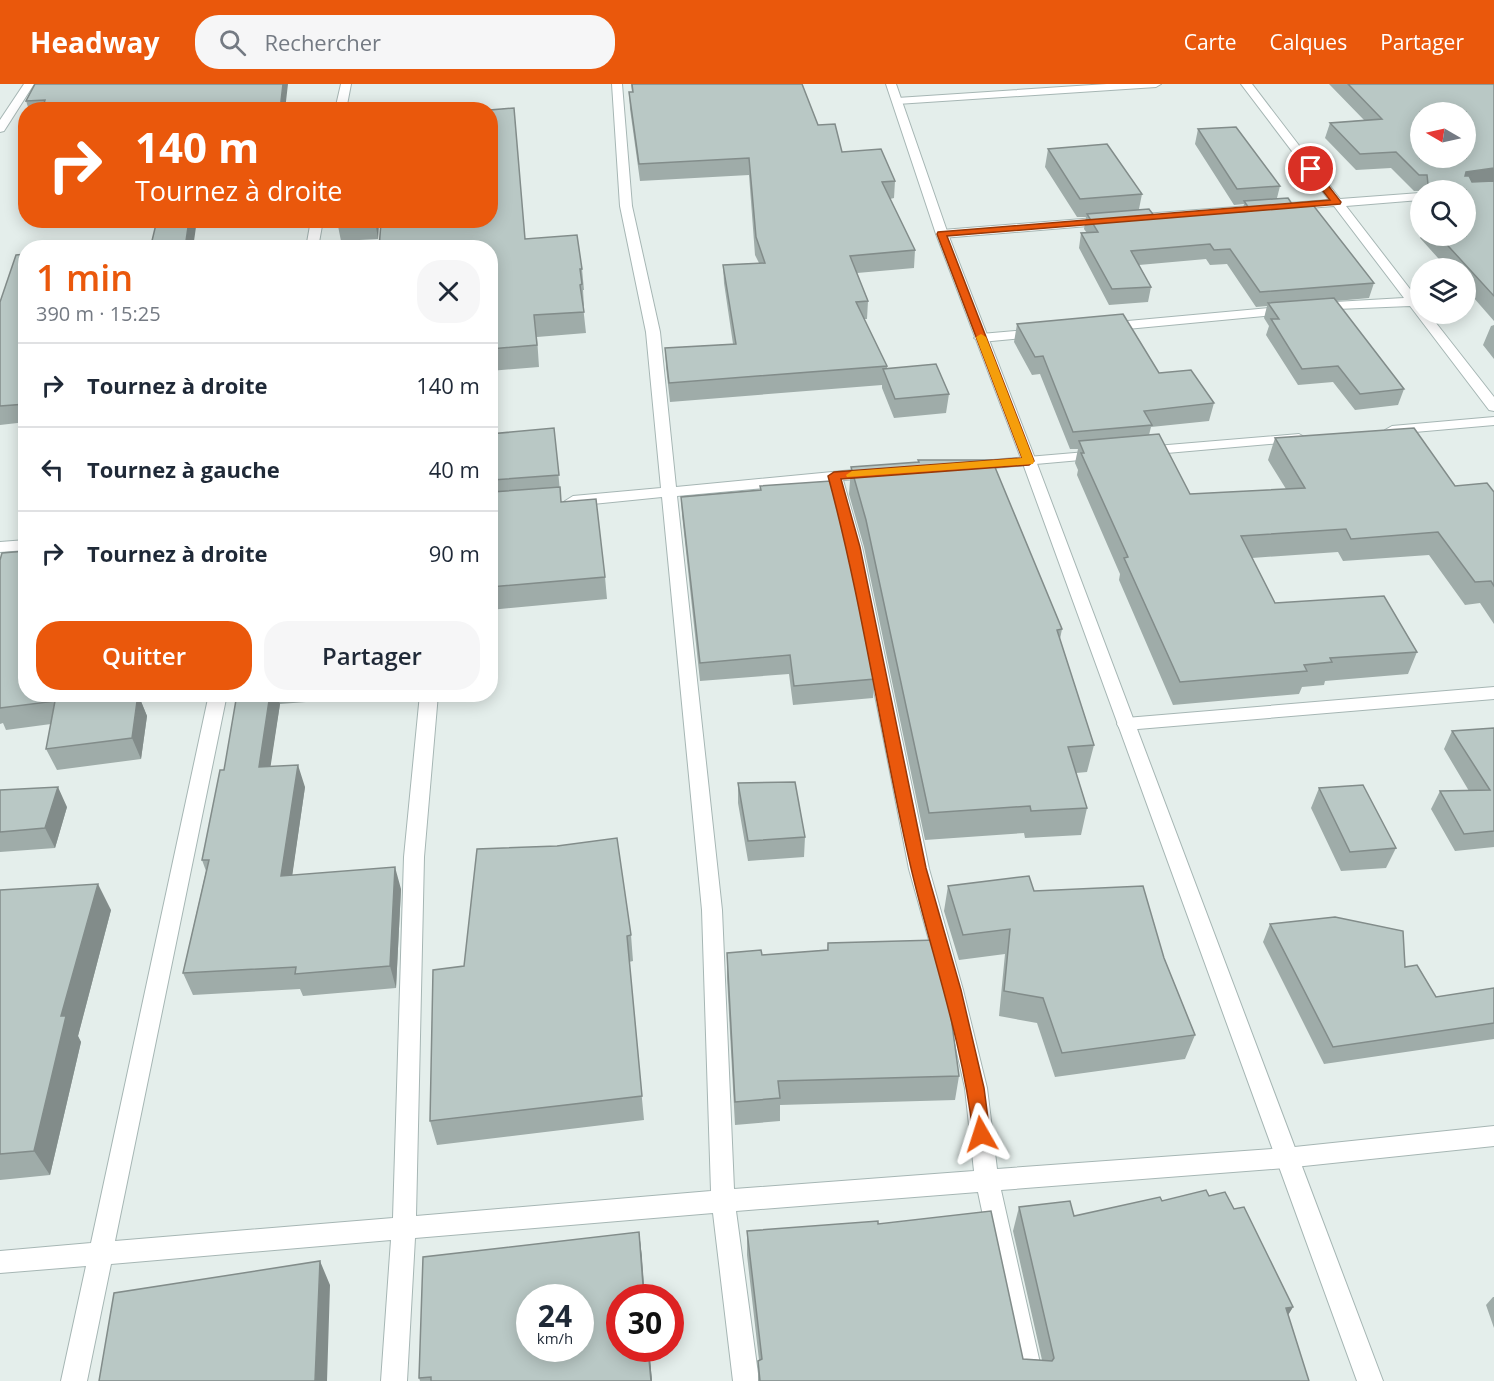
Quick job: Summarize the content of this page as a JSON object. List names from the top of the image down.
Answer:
{
  "north": "left",
  "page": {
    "header": "Headway",
    "search": "Rechercher",
    "nav": ["Carte", "Calques", "Partager"],
    "turn": ["140 m", "Tournez à droite"],
    "heading": ["1 min", "390 m · 15:25"],
    "list": [
      {
        "name": "Tournez à droite",
        "value": "140 m"
      },
      {
        "name": "Tournez à gauche",
        "value": "40 m"
      },
      {
        "name": "Tournez à droite",
        "value": "90 m"
      }
    ],
    "buttons": ["Quitter", "Partager"],
    "speed": "24 km/h",
    "limit": "30"
  }
}
